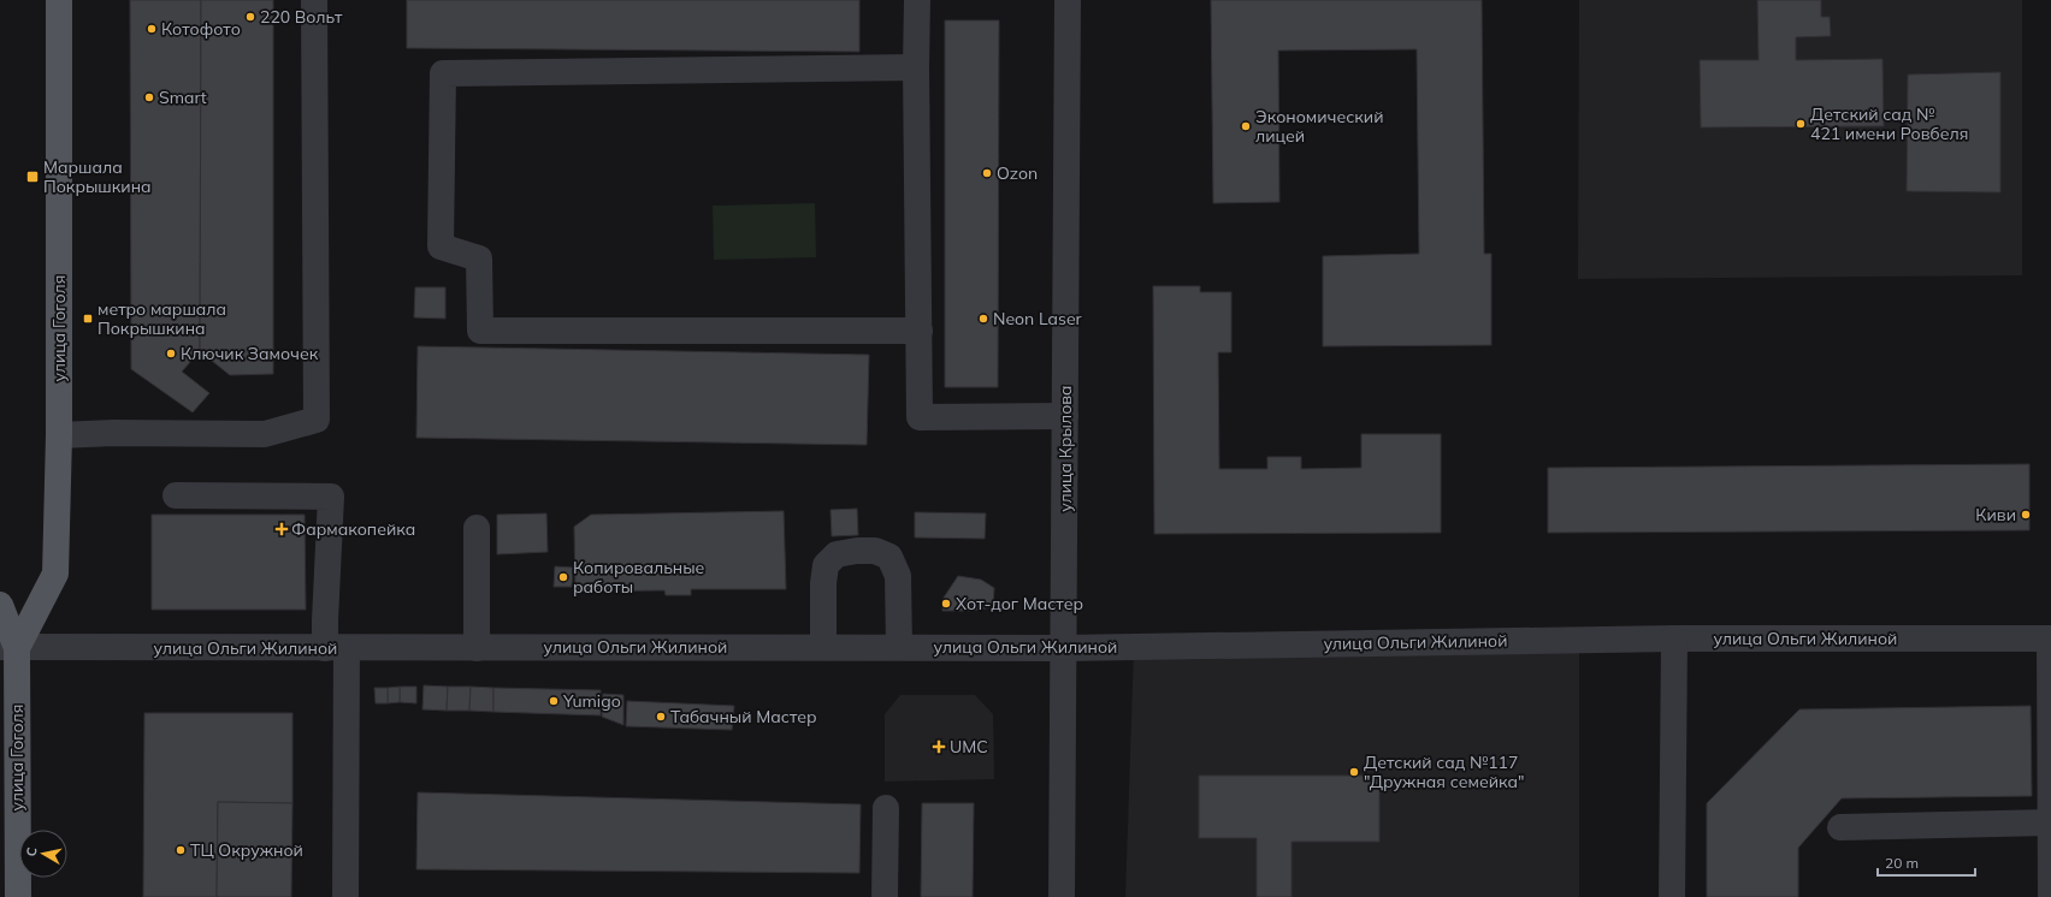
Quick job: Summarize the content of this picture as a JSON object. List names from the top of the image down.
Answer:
{
  "streets": {
    "main road": ["улица Гоголя"],
    "street": ["улица Крылова", "улица Ольги Жилиной"]
  },
  "crossings": [
    ["улица Гоголя", "улица Ольги Жилиной"],
    ["улица Крылова", "улица Ольги Жилиной"]
  ],
  "places": {
    "other": [
      "220 Вольт",
      "Котофото",
      "Smart",
      "Детский сад № 421 имени Ровбеля",
      "Экономический лицей",
      "Ozon",
      "Neon Laser",
      "Ключик Замочек",
      "Киви",
      "Копировальные работы",
      "Хот-дог Мастер",
      "Yumigo",
      "Табачный Мастер",
      "Детский сад №117 \"Дружная семейка\"",
      "ТЦ Окружной"
    ],
    "transit": ["Маршала Покрышкина", "метро маршала Покрышкина"],
    "health": ["Фармакопейка", "UMC"]
  },
  "scale_bar": "20 m",
  "north": "left"
}
